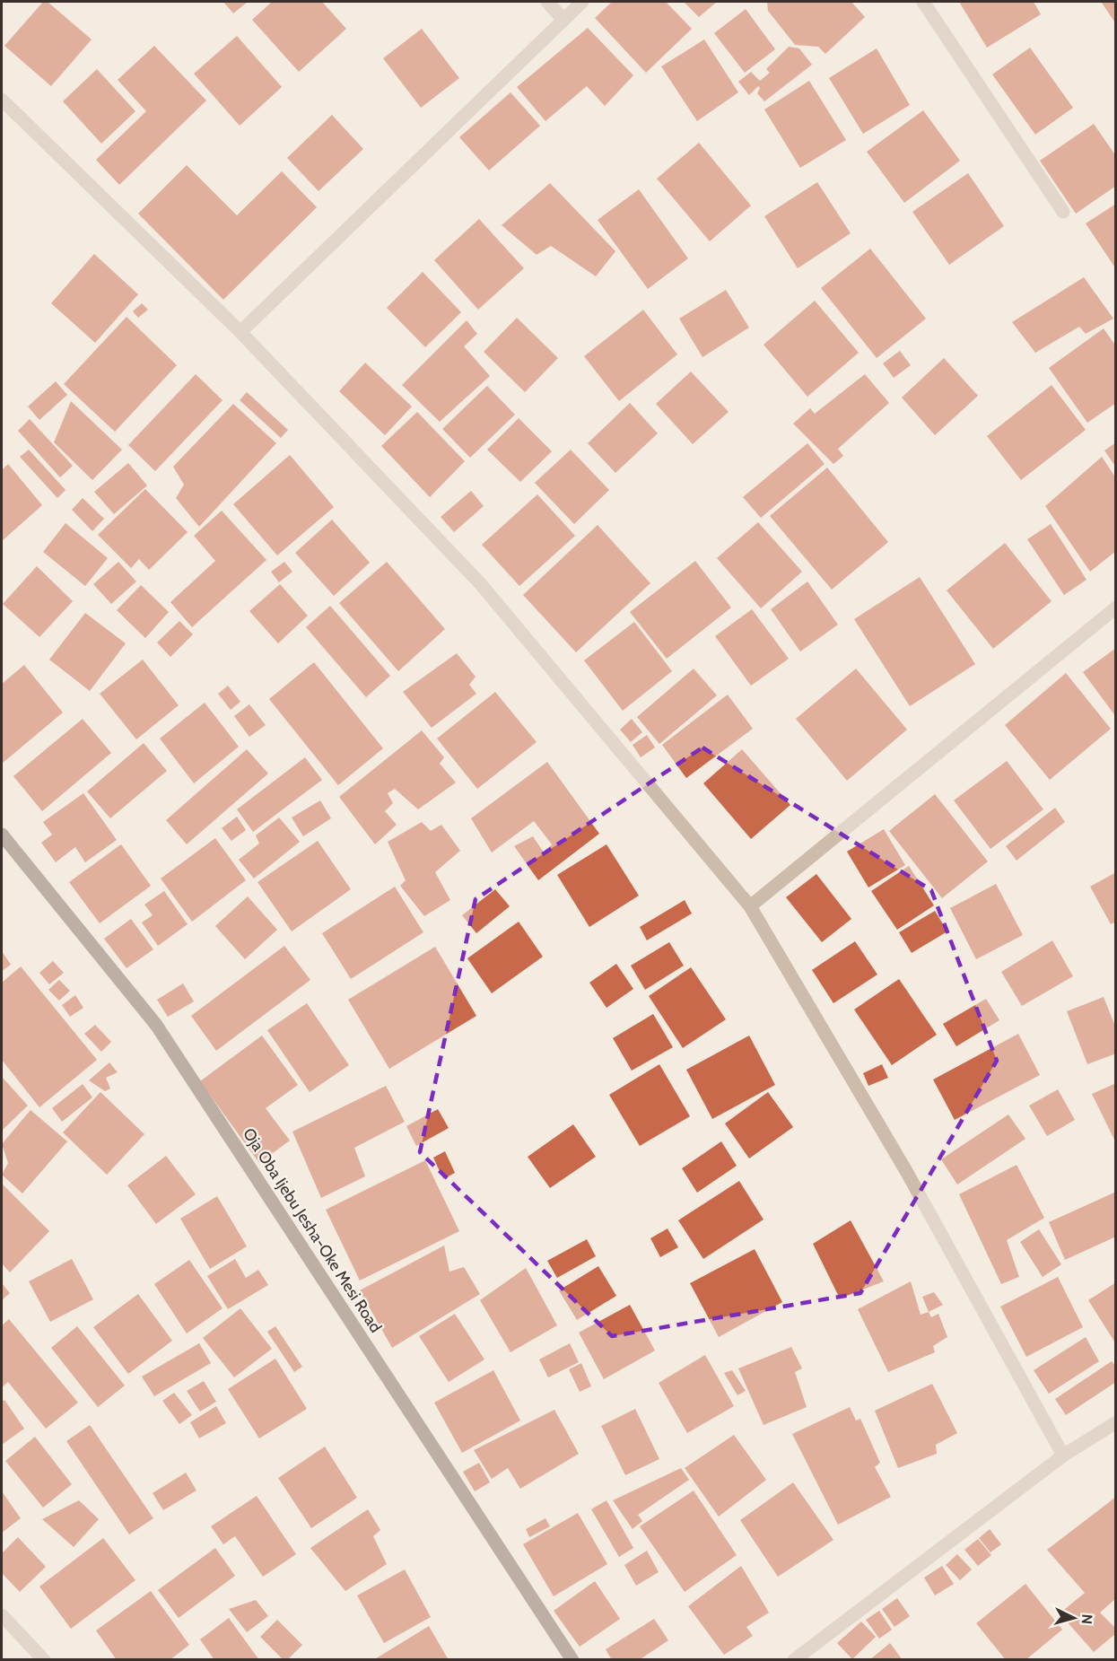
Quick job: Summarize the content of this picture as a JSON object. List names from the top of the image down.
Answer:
{
  "streets": {
    "main road": ["Oja Oba Ijebu Jesha-Oke Mesi Road"]
  },
  "north": "right"
}
